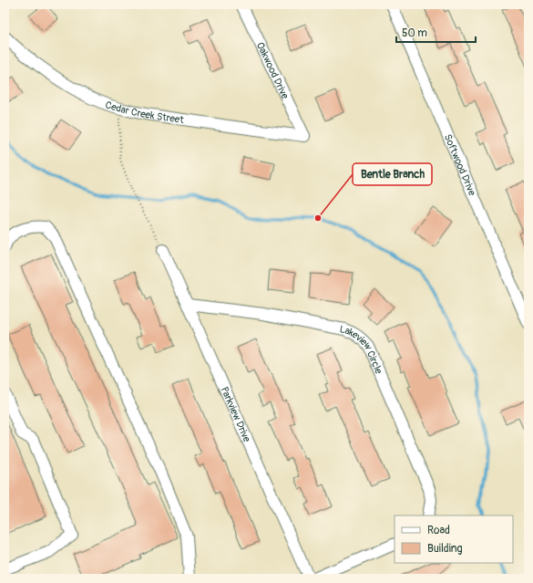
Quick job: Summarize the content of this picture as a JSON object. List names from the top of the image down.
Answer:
{
  "streets": {
    "street": [
      "Oakwood Drive",
      "Cedar Creek Street",
      "Softwood Drive",
      "Lakeview Circle",
      "Parkview Drive"
    ]
  },
  "crossings": [
    ["Oakwood Drive", "Cedar Creek Street"],
    ["Lakeview Circle", "Parkview Drive"]
  ],
  "places": ["Bentle Branch"],
  "legend": ["Road", "Building"],
  "scale_bar": "50 m"
}
